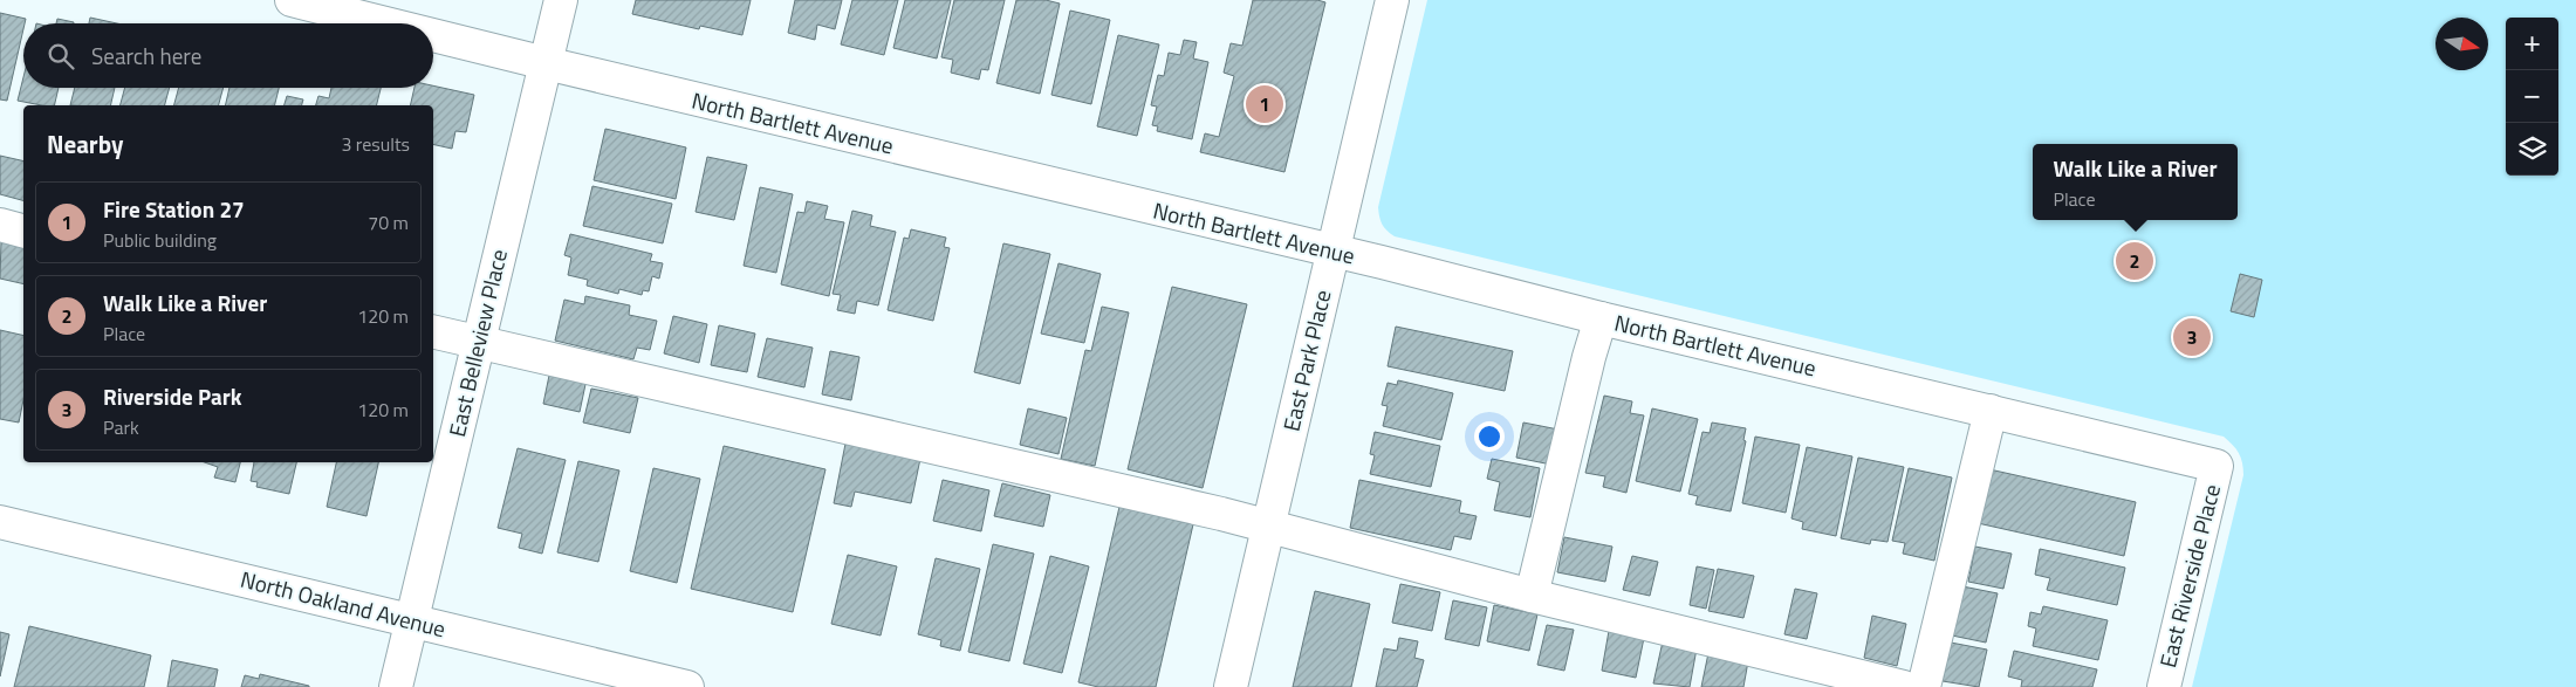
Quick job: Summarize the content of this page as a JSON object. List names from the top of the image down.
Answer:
{
  "streets": {
    "street": [
      "North Bartlett Avenue",
      "East Belleview Place",
      "East Park Place",
      "East Riverside Place",
      "North Oakland Avenue"
    ]
  },
  "crossings": [
    ["North Bartlett Avenue", "East Belleview Place"],
    ["North Bartlett Avenue", "East Park Place"],
    ["North Bartlett Avenue", "East Riverside Place"],
    ["East Belleview Place", "North Oakland Avenue"]
  ],
  "north": "right",
  "page": {
    "map_buttons": ["+", "−"],
    "search": "Search here",
    "pins": ["1", "2", "3"],
    "heading": ["Nearby", "3 results"],
    "popup": ["Walk Like a River", "Place"],
    "list": [
      {
        "mark": "1",
        "name": "Fire Station 27",
        "note": "Public building",
        "value": "70 m"
      },
      {
        "mark": "2",
        "name": "Walk Like a River",
        "note": "Place",
        "value": "120 m"
      },
      {
        "mark": "3",
        "name": "Riverside Park",
        "note": "Park",
        "value": "120 m"
      }
    ]
  }
}
